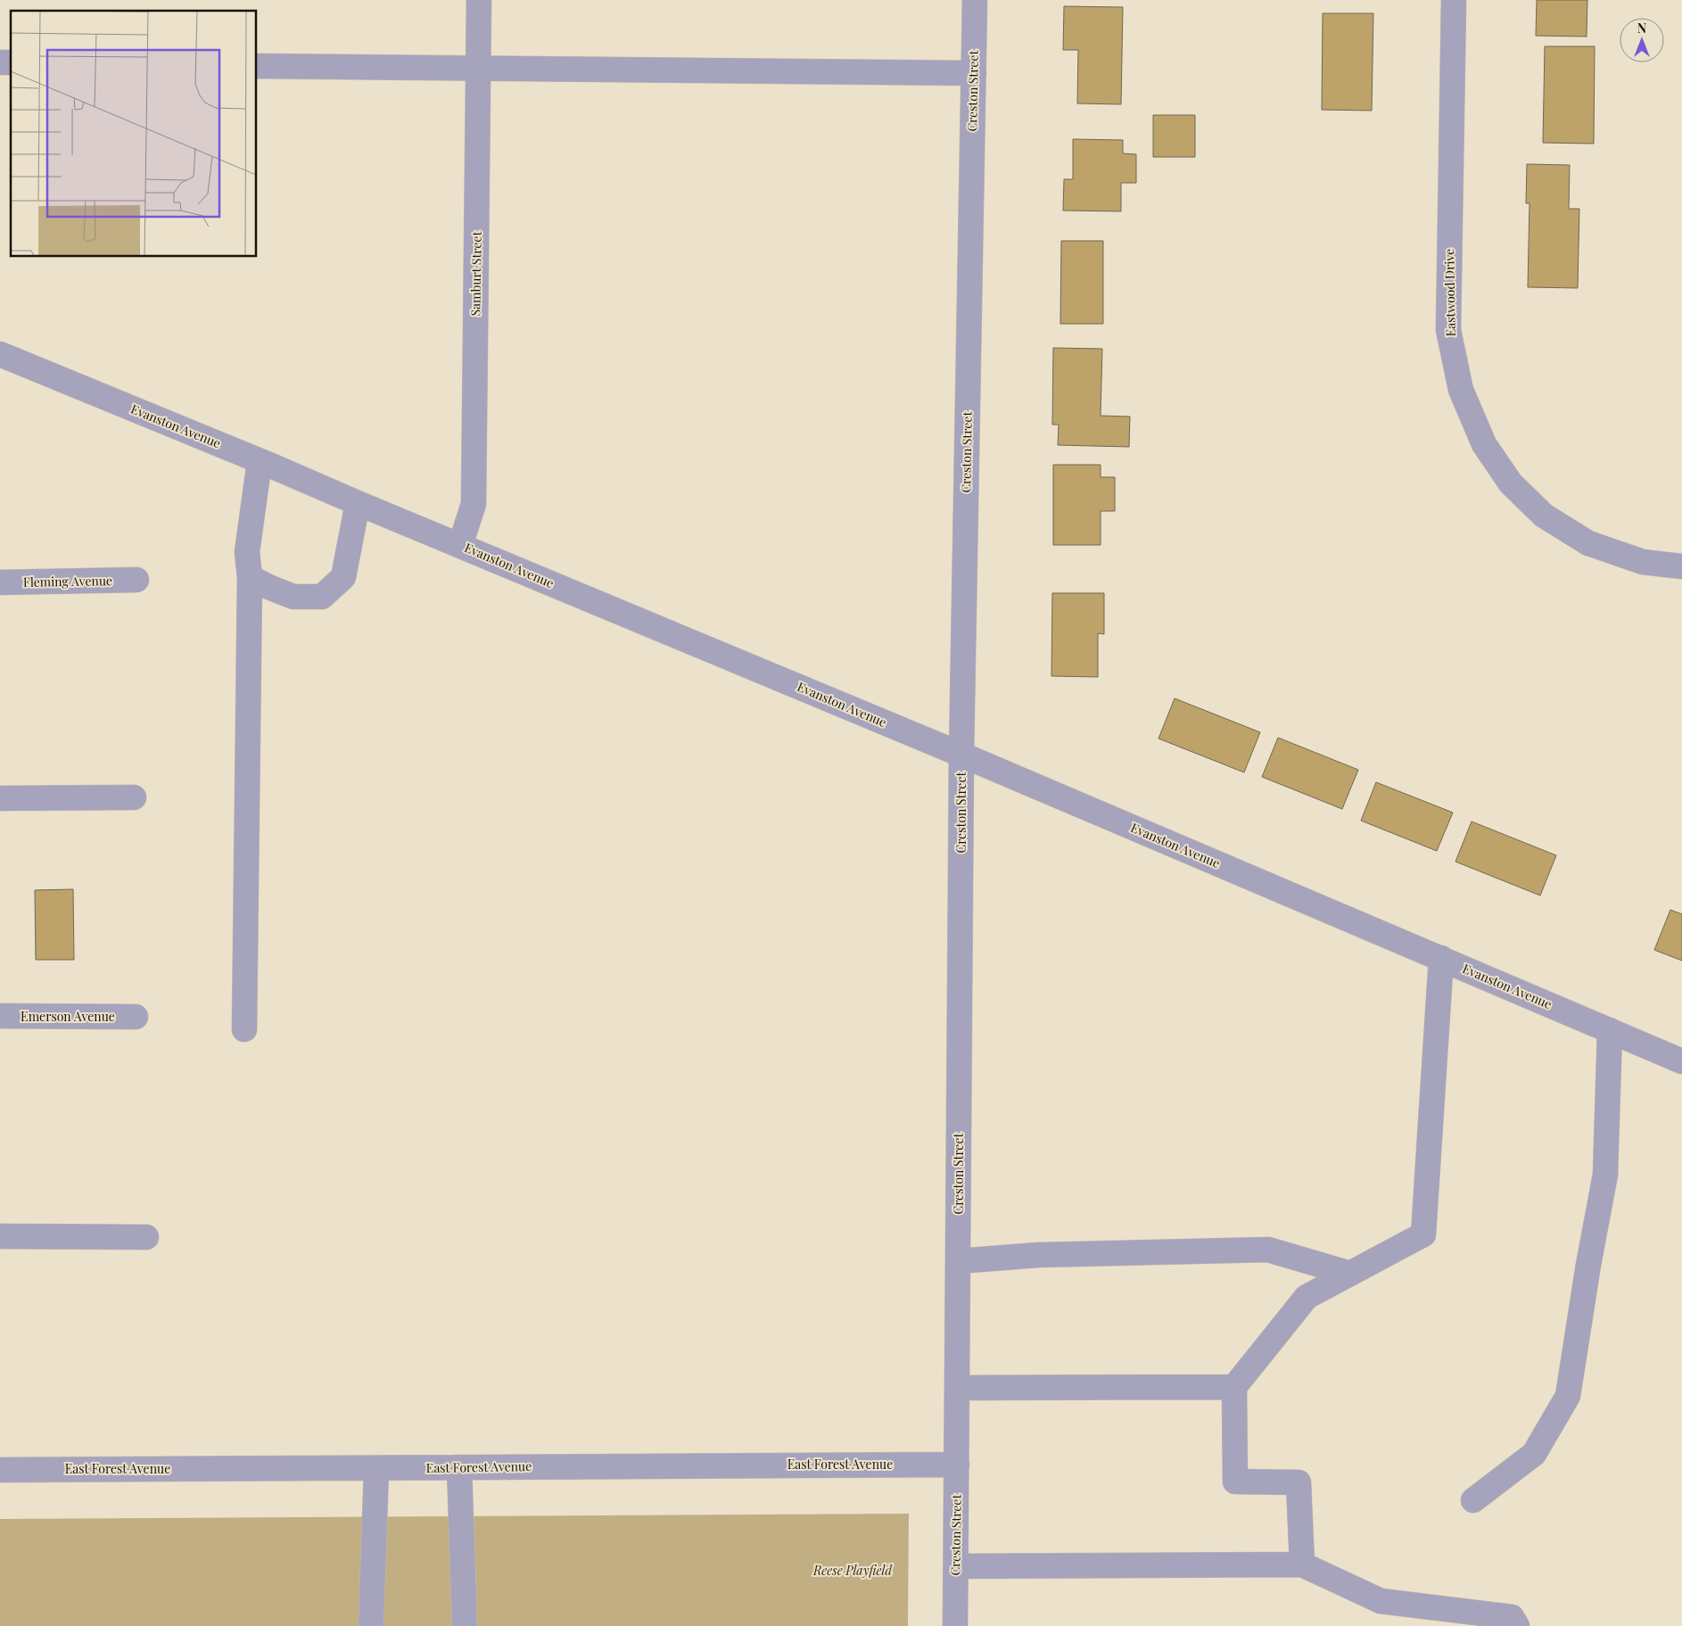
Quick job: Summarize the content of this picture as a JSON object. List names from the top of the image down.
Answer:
{
  "streets": {
    "street": [
      "Creston Street",
      "Samburt Street",
      "Eastwood Drive",
      "Evanston Avenue",
      "Fleming Avenue",
      "Emerson Avenue",
      "East Forest Avenue"
    ]
  },
  "crossings": [
    ["Creston Street", "Evanston Avenue"],
    ["Creston Street", "East Forest Avenue"],
    ["Samburt Street", "Evanston Avenue"]
  ],
  "parks": ["Reese Playfield"],
  "north": "top"
}
